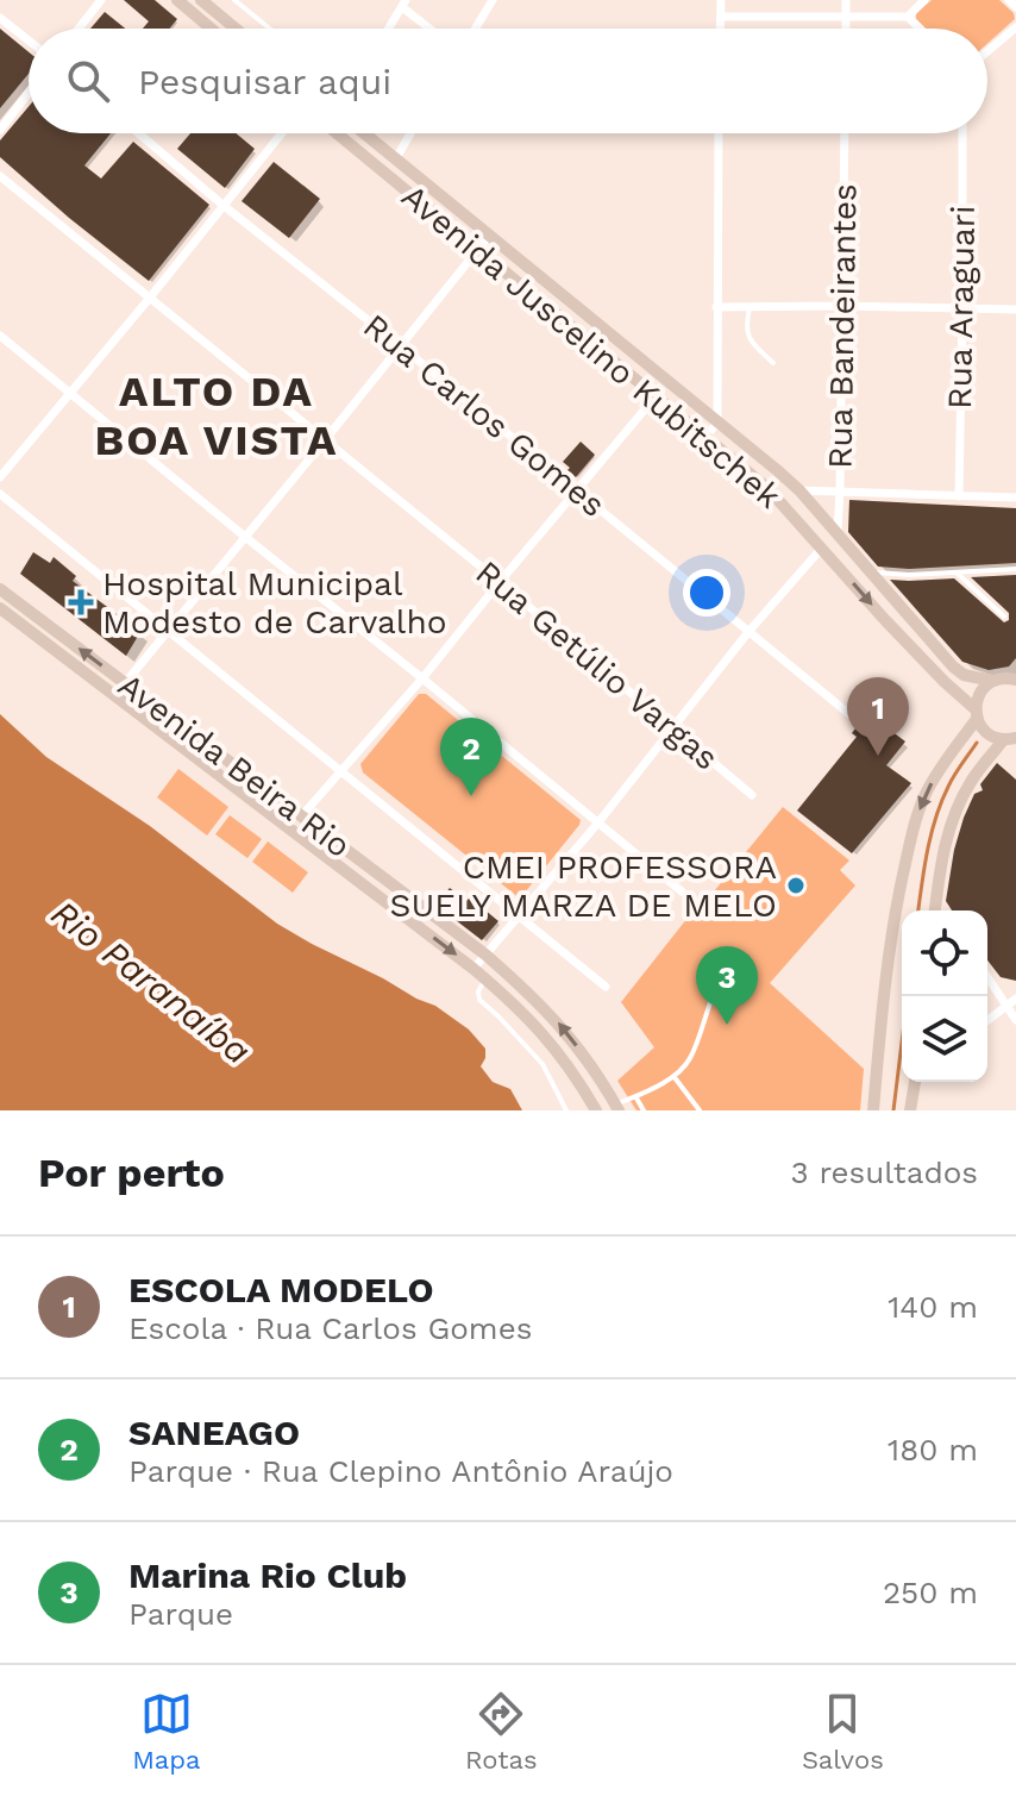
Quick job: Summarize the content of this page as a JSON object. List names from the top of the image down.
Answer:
{
  "streets": {
    "street": [
      "Rua Araguari",
      "Rua Bandeirantes",
      "Avenida Juscelino Kubitschek",
      "Rua Carlos Gomes",
      "Rua Getúlio Vargas",
      "Avenida Beira Rio"
    ]
  },
  "crossings": [
    ["Rua Bandeirantes", "Avenida Juscelino Kubitschek"]
  ],
  "districts": ["ALTO DA BOA VISTA"],
  "water": ["Rio Paranaíba"],
  "places": {
    "health": ["Hospital Municipal Modesto de Carvalho"],
    "other": ["CMEI PROFESSORA SUELY MARZA DE MELO"]
  },
  "page": {
    "search": "Pesquisar aqui",
    "pins": ["1", "2", "3"],
    "heading": ["Por perto", "3 resultados"],
    "list": [
      {
        "mark": "1",
        "name": "ESCOLA MODELO",
        "note": "Escola · Rua Carlos Gomes",
        "value": "140 m"
      },
      {
        "mark": "2",
        "name": "SANEAGO",
        "note": "Parque · Rua Clepino Antônio Araújo",
        "value": "180 m"
      },
      {
        "mark": "3",
        "name": "Marina Rio Club",
        "note": "Parque",
        "value": "250 m"
      }
    ],
    "nav": ["Mapa", "Rotas", "Salvos"]
  }
}
